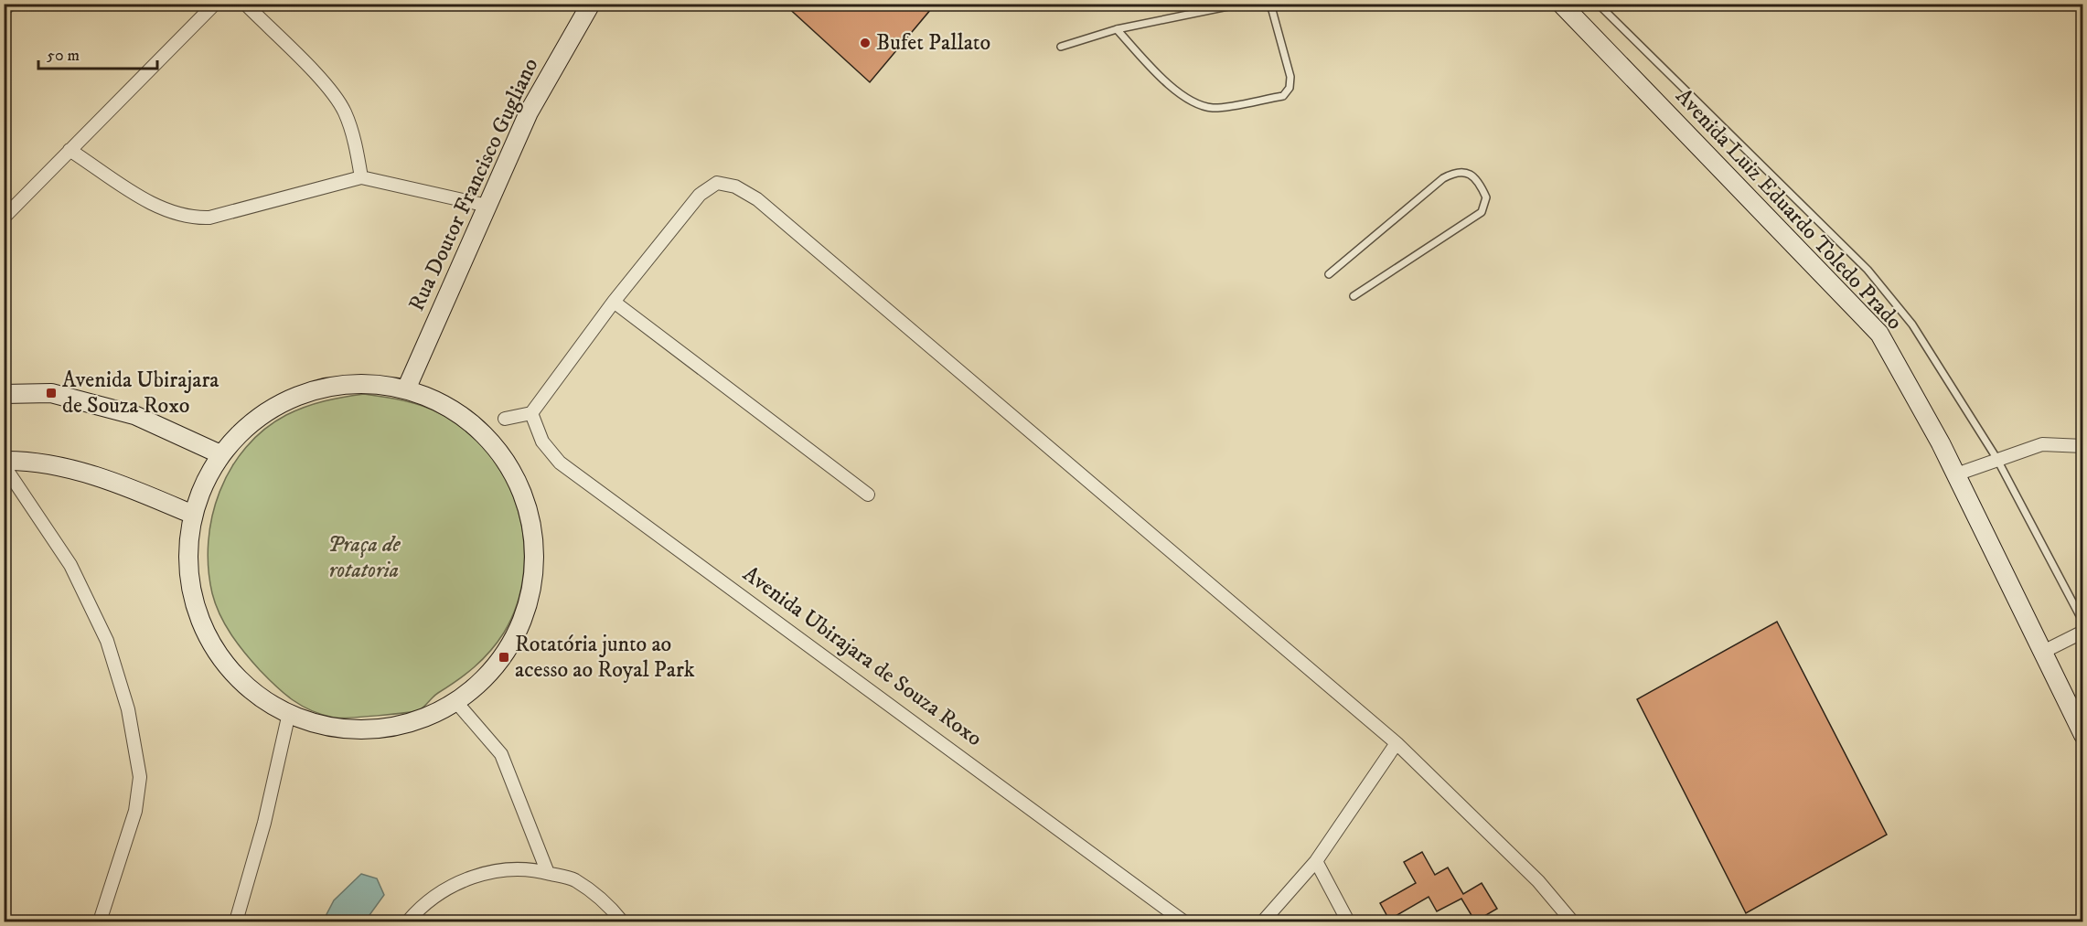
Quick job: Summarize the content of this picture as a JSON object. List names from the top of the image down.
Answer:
{
  "streets": {
    "main road": ["Rua Doutor Francisco Gugliano", "Avenida Luiz Eduardo Toledo Prado"],
    "street": ["Avenida Ubirajara de Souza Roxo"]
  },
  "parks": ["Praça de rotatoria"],
  "places": {
    "other": ["Bufet Pallato"],
    "transit": ["Avenida Ubirajara de Souza Roxo", "Rotatória junto ao acesso ao Royal Park"]
  },
  "scale_bar": "50 m"
}
